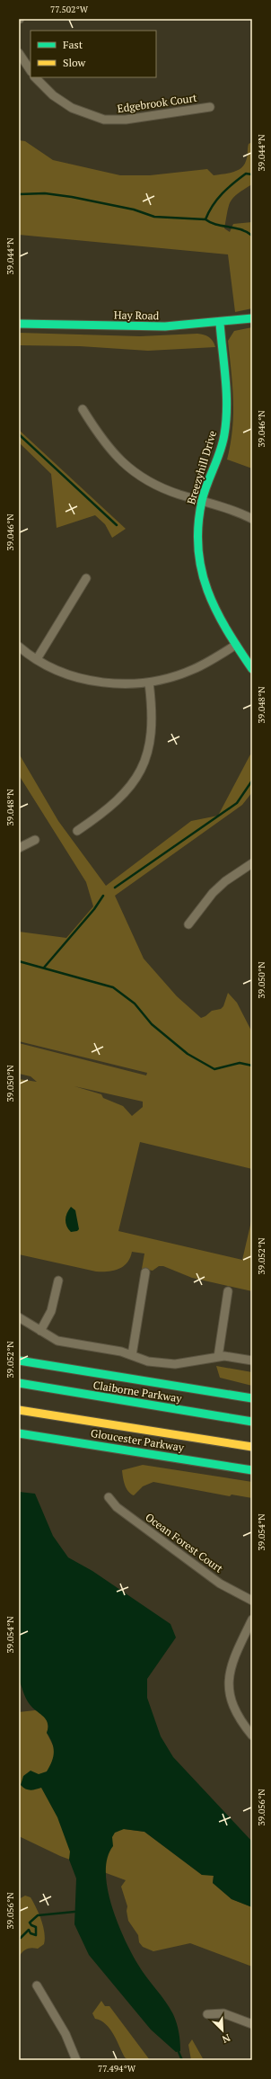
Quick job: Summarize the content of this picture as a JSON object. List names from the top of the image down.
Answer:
{
  "streets": {
    "main road": [
      "Hay Road",
      "Breezyhill Drive",
      "Claiborne Parkway",
      "Gloucester Parkway"
    ],
    "street": ["Edgebrook Court", "Ocean Forest Court"]
  },
  "crossings": [
    ["Hay Road", "Breezyhill Drive"]
  ],
  "legend": ["Fast", "Slow"],
  "north": "bottom right",
  "coordinates": [
    "77.502°W",
    "39.044°N",
    "39.046°N",
    "39.048°N",
    "39.050°N",
    "39.052°N",
    "39.054°N",
    "39.056°N",
    "77.494°W"
  ]
}
